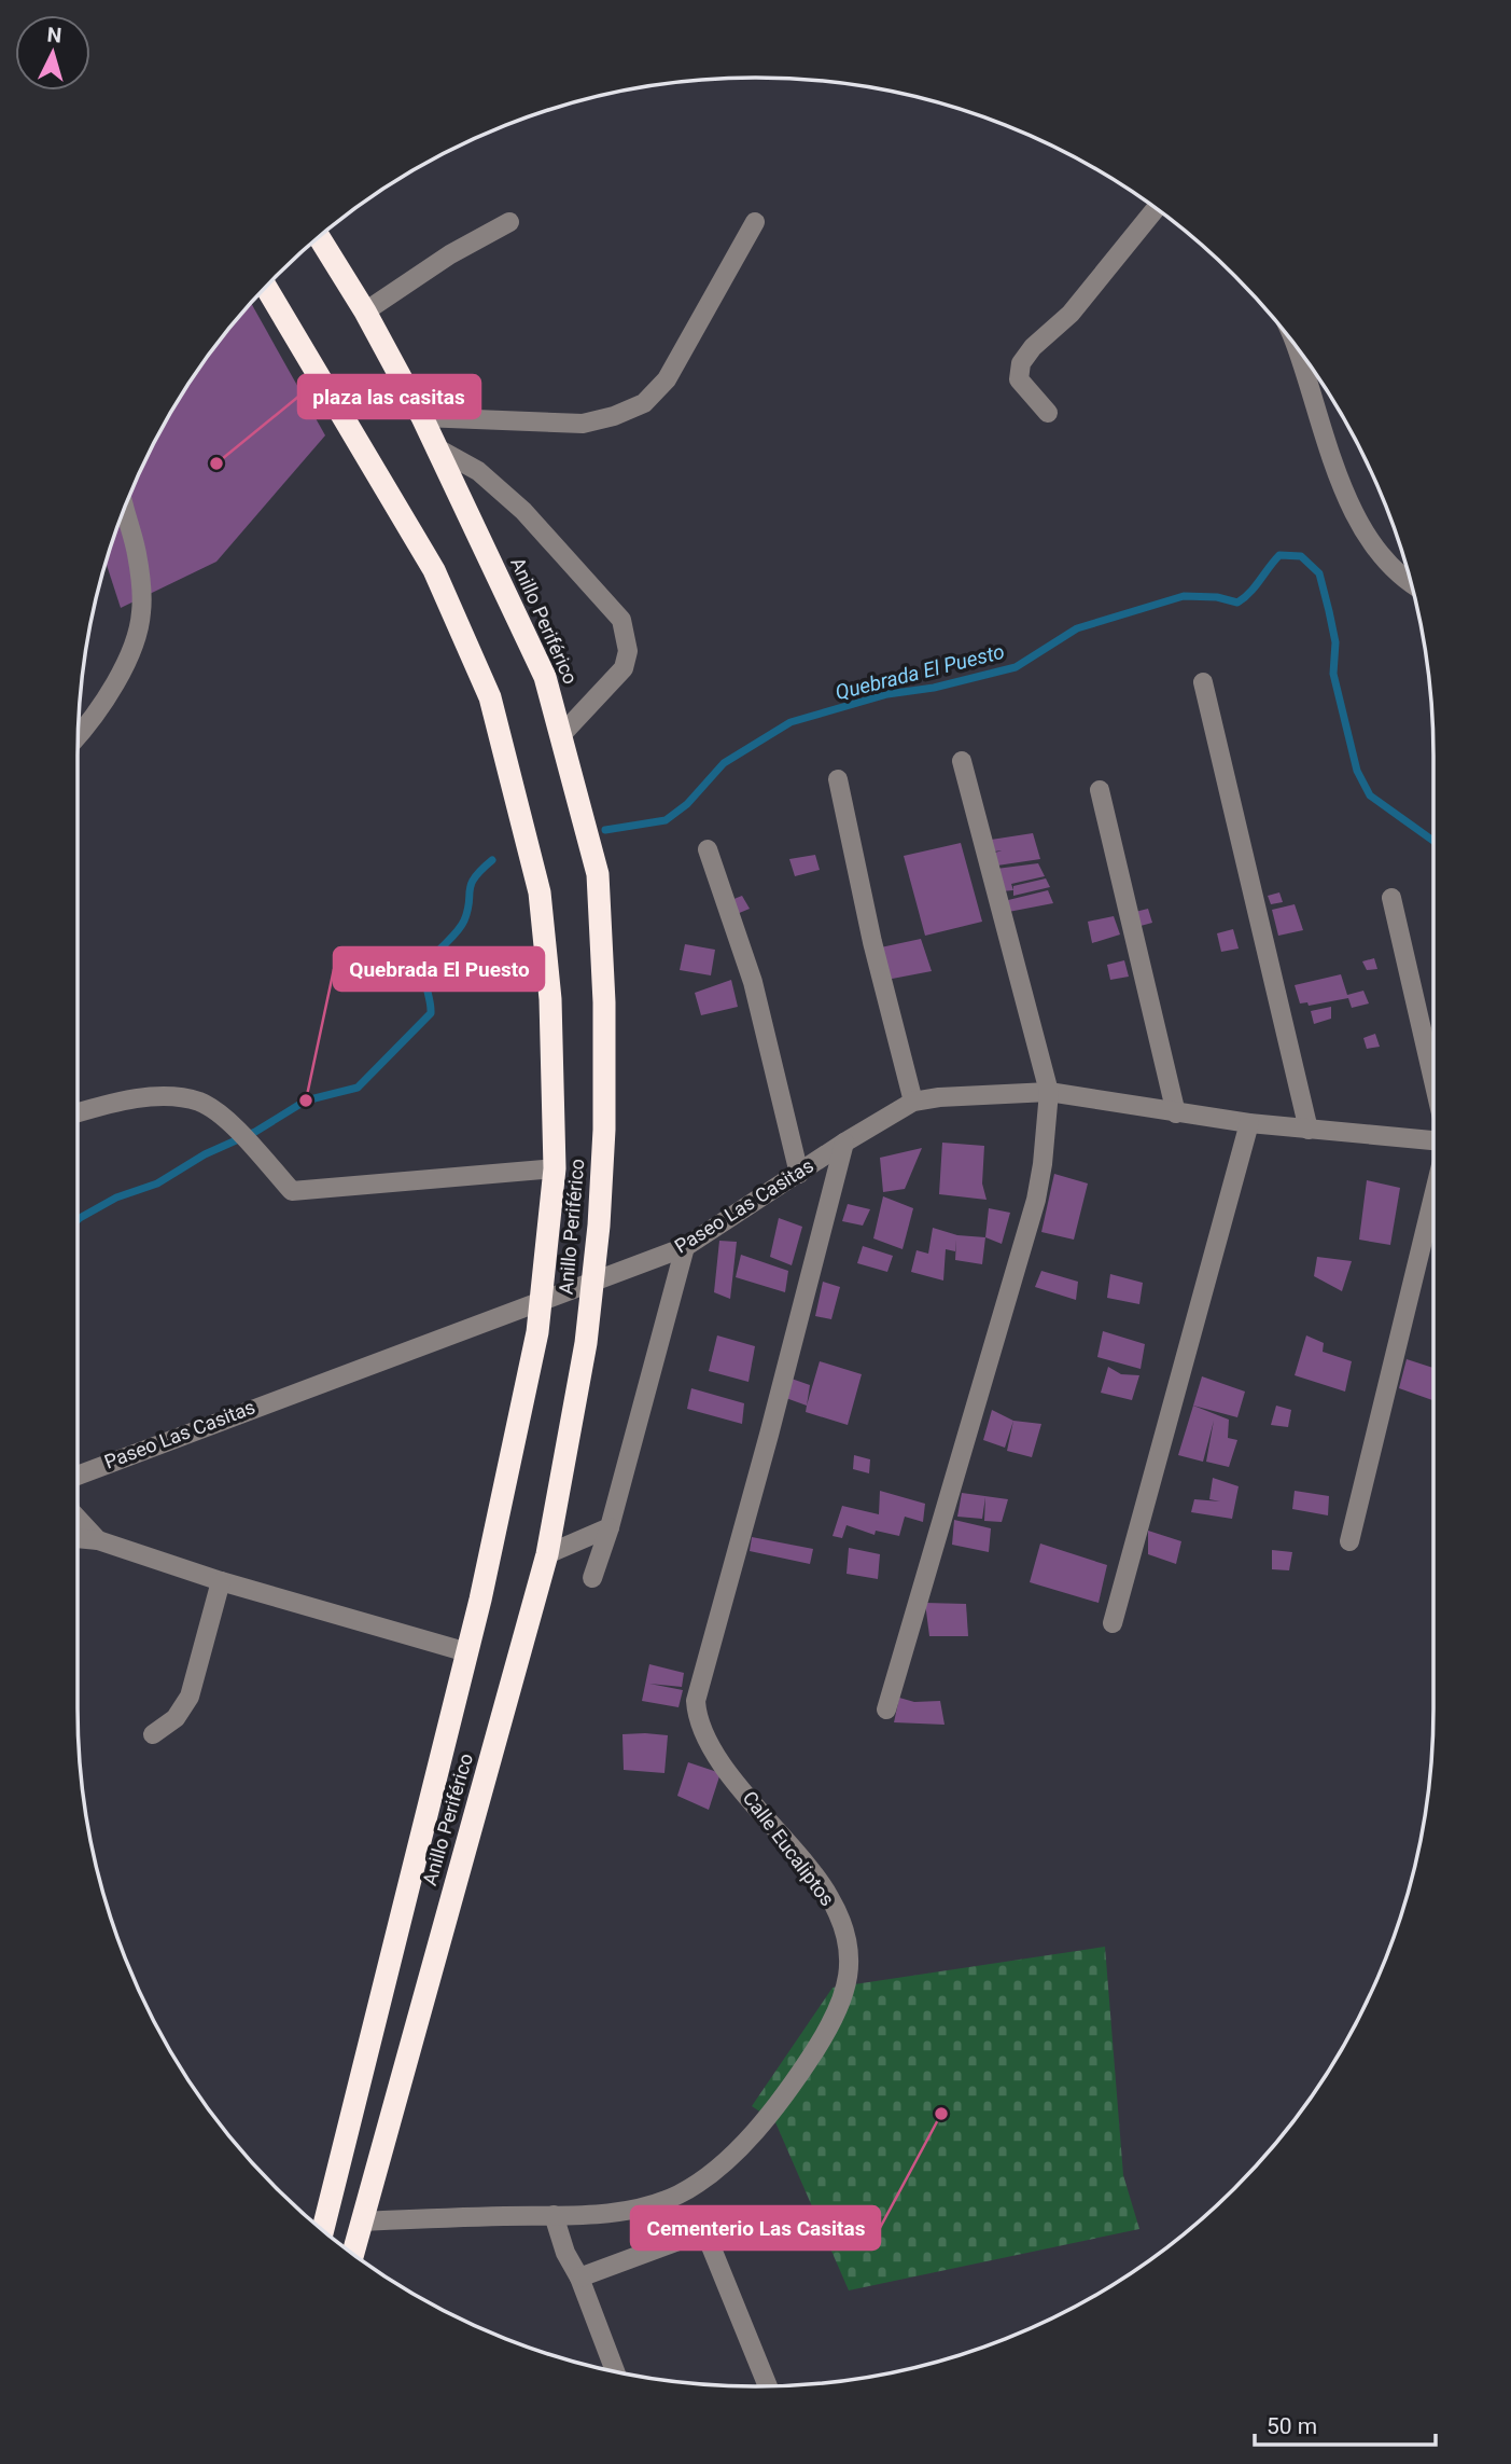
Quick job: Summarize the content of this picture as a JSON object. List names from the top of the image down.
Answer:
{
  "streets": {
    "highway": ["Anillo Periférico"],
    "street": ["Paseo Las Casitas", "Calle Eucaliptos"]
  },
  "crossings": [
    ["Anillo Periférico", "Calle Eucaliptos"],
    ["Paseo Las Casitas", "Calle Eucaliptos"]
  ],
  "water": ["Quebrada El Puesto"],
  "places": ["plaza las casitas", "Quebrada El Puesto", "Cementerio Las Casitas"],
  "scale_bar": "50 m",
  "north": "top"
}
